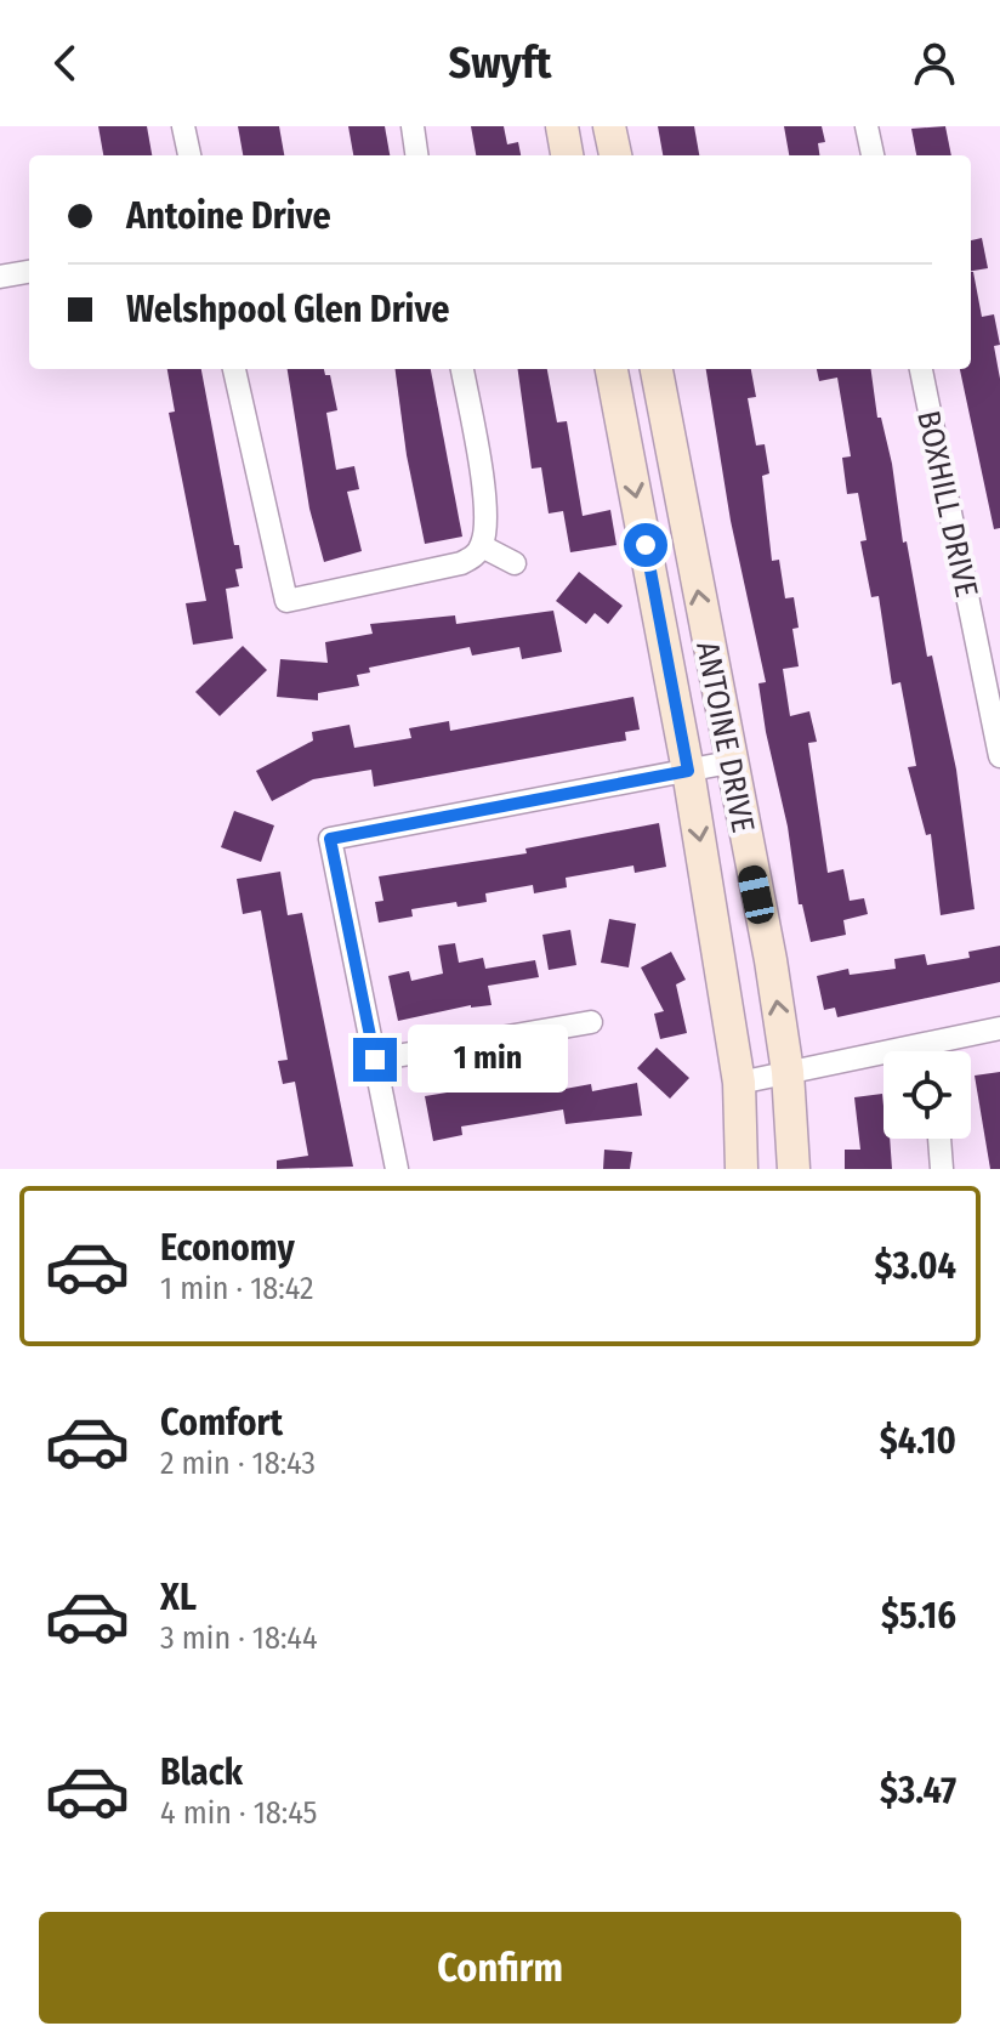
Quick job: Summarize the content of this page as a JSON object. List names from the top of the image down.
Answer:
{
  "streets": {
    "main road": ["ANTOINE DRIVE"],
    "street": ["BOXHILL DRIVE"]
  },
  "page": {
    "header": "Swyft",
    "banner": ["Antoine Drive", "Welshpool Glen Drive"],
    "bubble": "1 min",
    "list": [
      {
        "name": "Economy",
        "note": "1 min · 18:42",
        "value": "$3.04"
      },
      {
        "name": "Comfort",
        "note": "2 min · 18:43",
        "value": "$4.10"
      },
      {
        "name": "XL",
        "note": "3 min · 18:44",
        "value": "$5.16"
      },
      {
        "name": "Black",
        "note": "4 min · 18:45",
        "value": "$3.47"
      }
    ],
    "buttons": "Confirm"
  }
}
